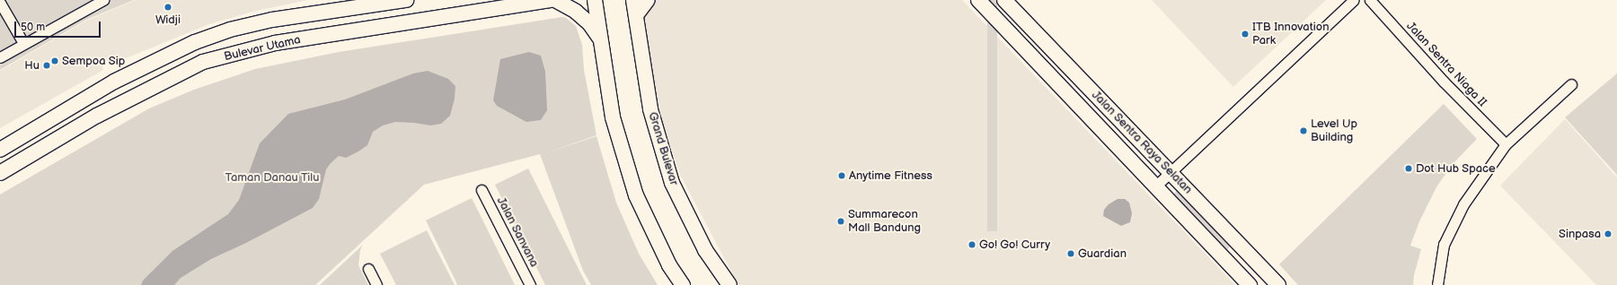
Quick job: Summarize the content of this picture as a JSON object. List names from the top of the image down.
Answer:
{
  "streets": {
    "street": [
      "Bulevar Utama",
      "Jalan Sentra Niaga II",
      "Jalan Sentra Raya Selatan",
      "Grand Bulevar",
      "Jalan Sanvana"
    ]
  },
  "parks": ["Taman Danau Tilu"],
  "places": [
    "Widji",
    "ITB Innovation Park",
    "Sempoa Sip",
    "Hu",
    "Level Up Building",
    "Dot Hub Space",
    "Anytime Fitness",
    "Summarecon Mall Bandung",
    "Sinpasa",
    "Go! Go! Curry",
    "Guardian"
  ],
  "scale_bar": "50 m"
}
